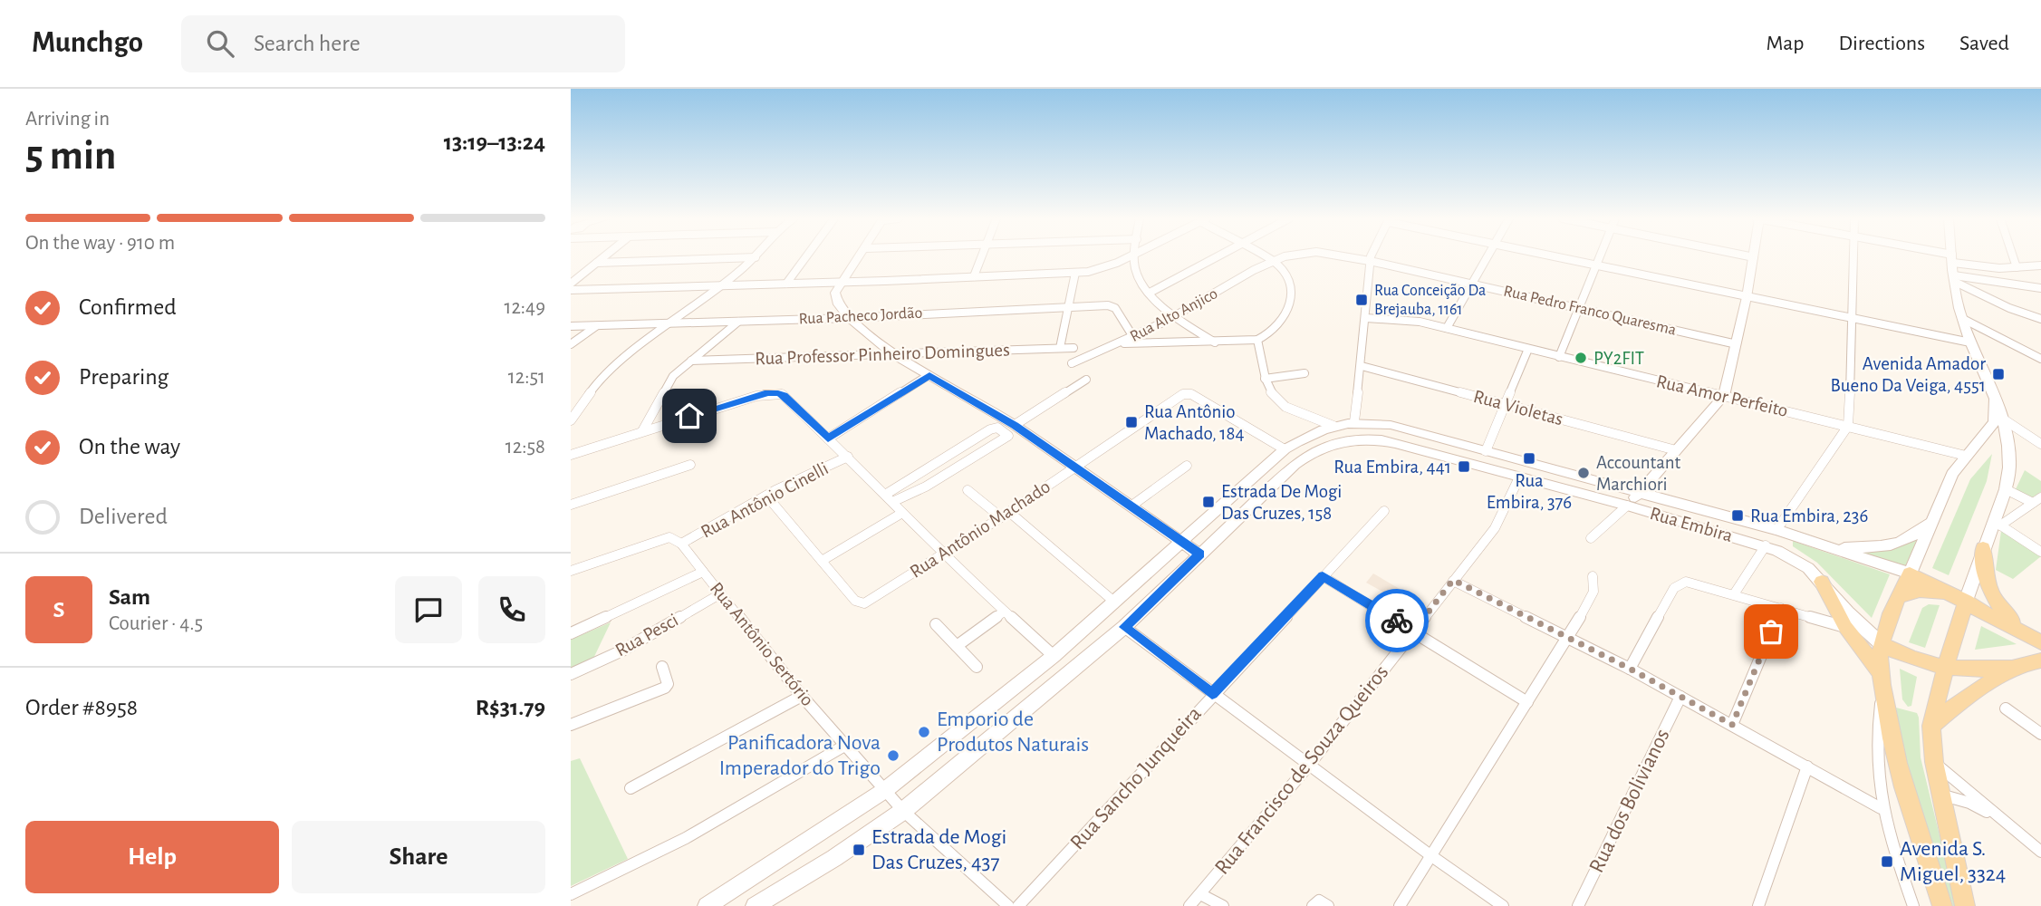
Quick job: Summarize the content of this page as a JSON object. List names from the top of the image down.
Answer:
{
  "streets": {
    "main road": ["Rua Embira"],
    "street": [
      "Rua Pedro Franco Quaresma",
      "Rua Alto Anjico",
      "Rua Pacheco Jordão",
      "Rua Professor Pinheiro Domingues",
      "Rua Amor Perfeito",
      "Rua Violetas",
      "Rua Antônio Cinelli",
      "Rua Antônio Machado",
      "Rua Pesci",
      "Rua Antônio Sertório",
      "Rua Francisco de Souza Queiros",
      "Rua Sancho Junqueira",
      "Rua dos Bolivianos"
    ]
  },
  "crossings": [
    ["Rua Pedro Franco Quaresma", "Rua Alto Anjico"],
    ["Rua Alto Anjico", "Rua Pacheco Jordão"],
    ["Rua Antônio Cinelli", "Rua Antônio Sertório"],
    ["Rua Embira", "Rua Antônio Machado"],
    ["Rua Embira", "Rua Antônio Sertório"],
    ["Rua Embira", "Rua Francisco de Souza Queiros"],
    ["Rua Pesci", "Rua Antônio Sertório"]
  ],
  "places": {
    "transit": [
      "Rua Conceição Da Brejauba, 1161",
      "Avenida Amador Bueno Da Veiga, 4551",
      "Rua Antônio Machado, 184",
      "Rua Embira, 376",
      "Rua Embira, 441",
      "Estrada De Mogi Das Cruzes, 158",
      "Rua Embira, 236",
      "Estrada de Mogi Das Cruzes, 437",
      "Avenida S. Miguel, 3324"
    ],
    "other": [
      "PY2FIT",
      "Accountant Marchiori",
      "Emporio de Produtos Naturais",
      "Panificadora Nova Imperador do Trigo"
    ]
  },
  "page": {
    "header": "Munchgo",
    "search": "Search here",
    "nav": ["Map", "Directions", "Saved"],
    "heading": ["5 min", "Arriving in", "13:19–13:24"],
    "panel": [
      "Sam",
      "Courier · 4.5",
      "Order #8958",
      "R$31.79"
    ],
    "bar": "On the way · 910 m",
    "list": [
      ["Confirmed", "12:49"],
      ["Preparing", "12:51"],
      ["On the way", "12:58"],
      "Delivered"
    ],
    "round": "S",
    "buttons": ["Help", "Share"]
  }
}
